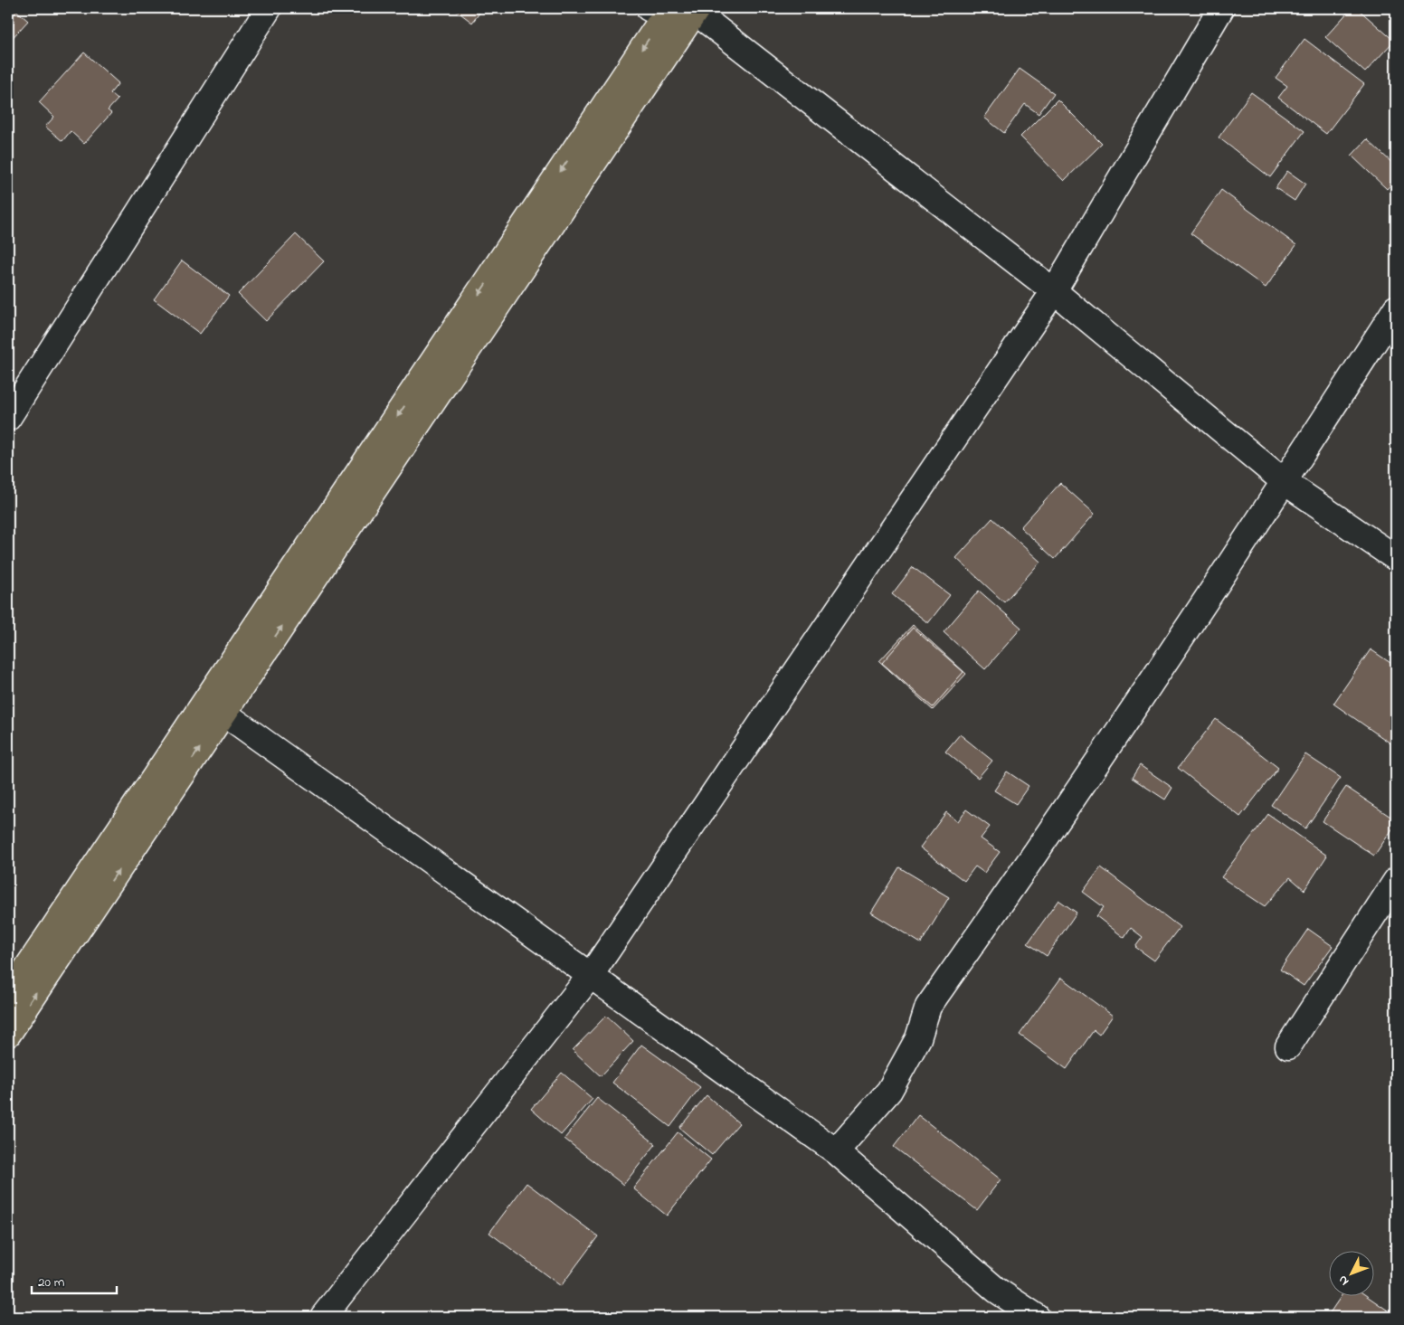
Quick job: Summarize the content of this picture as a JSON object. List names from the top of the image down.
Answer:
{
  "scale_bar": "20 m",
  "north": "bottom left"
}
